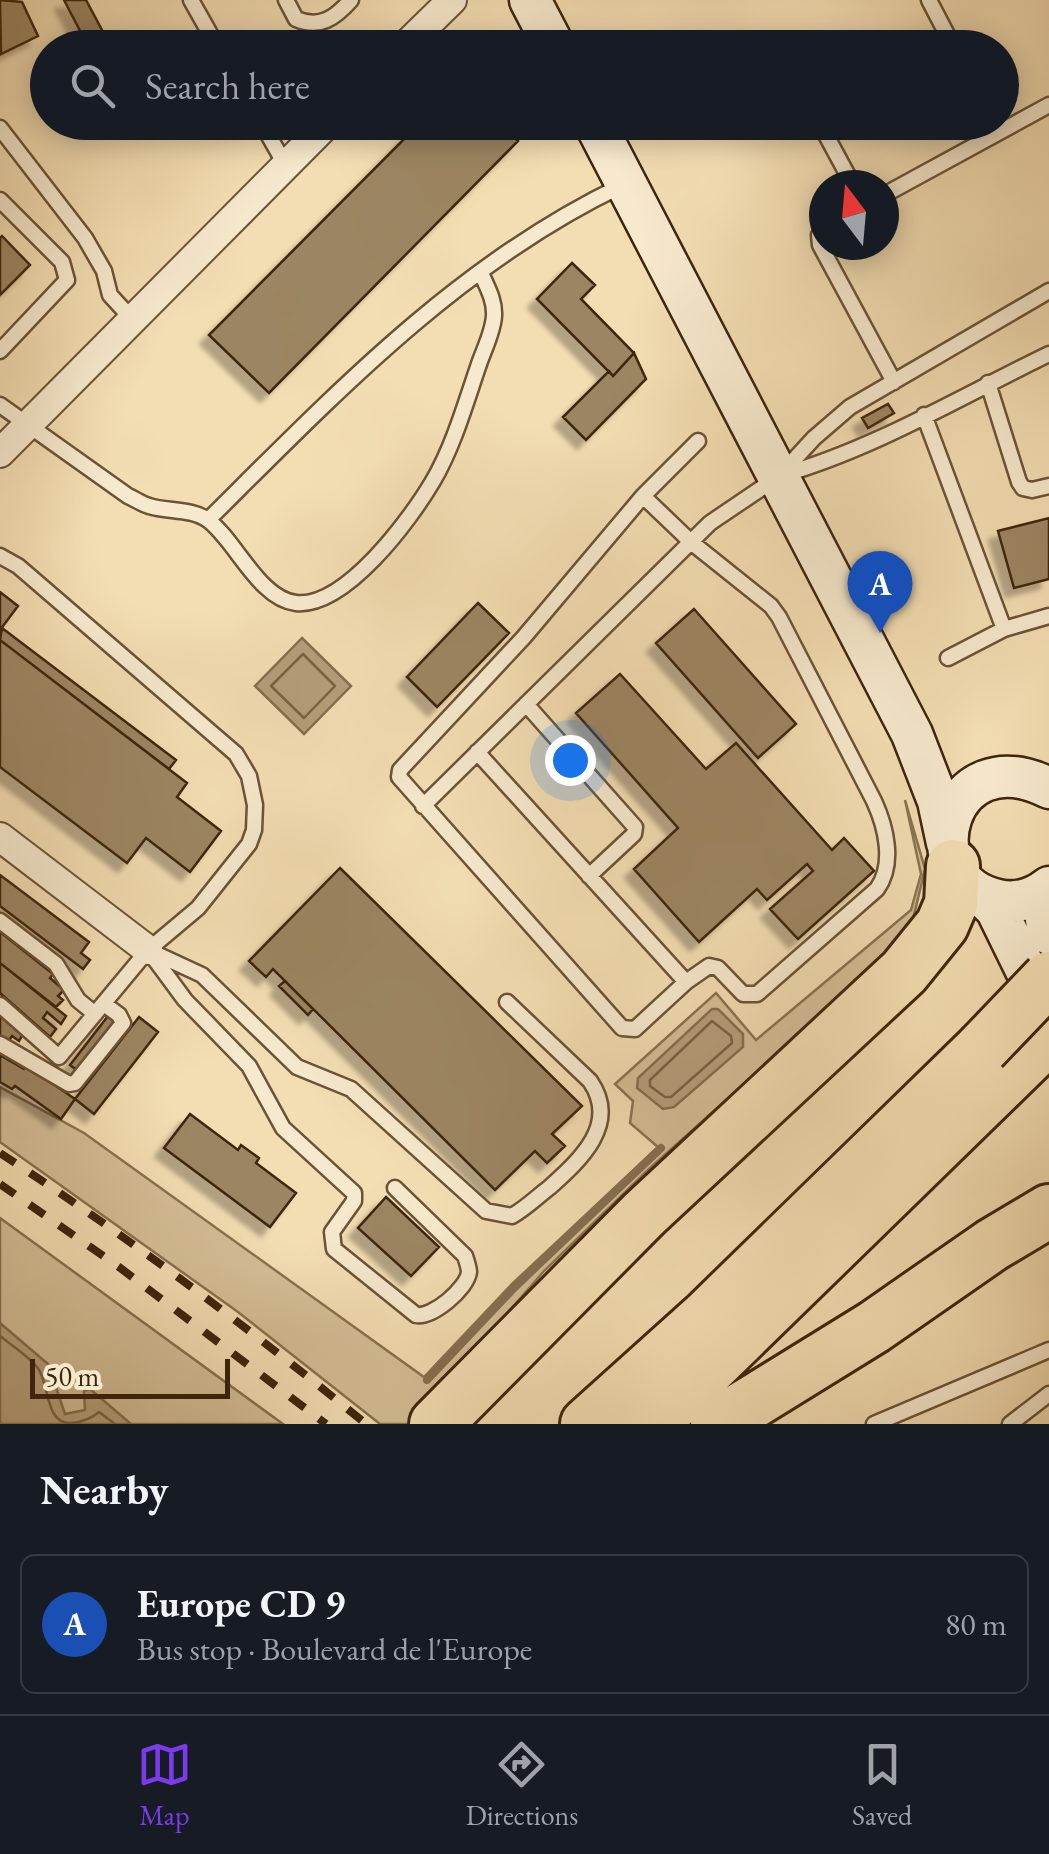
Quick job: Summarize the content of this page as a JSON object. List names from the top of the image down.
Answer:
{
  "scale_bar": "50 m",
  "north": "top",
  "page": {
    "search": "Search here",
    "pins": "A",
    "scale": "50 m",
    "heading": "Nearby",
    "list": [
      {
        "mark": "A",
        "name": "Europe CD 9",
        "note": "Bus stop · Boulevard de l'Europe",
        "value": "80 m"
      }
    ],
    "nav": ["Map", "Directions", "Saved"]
  }
}
